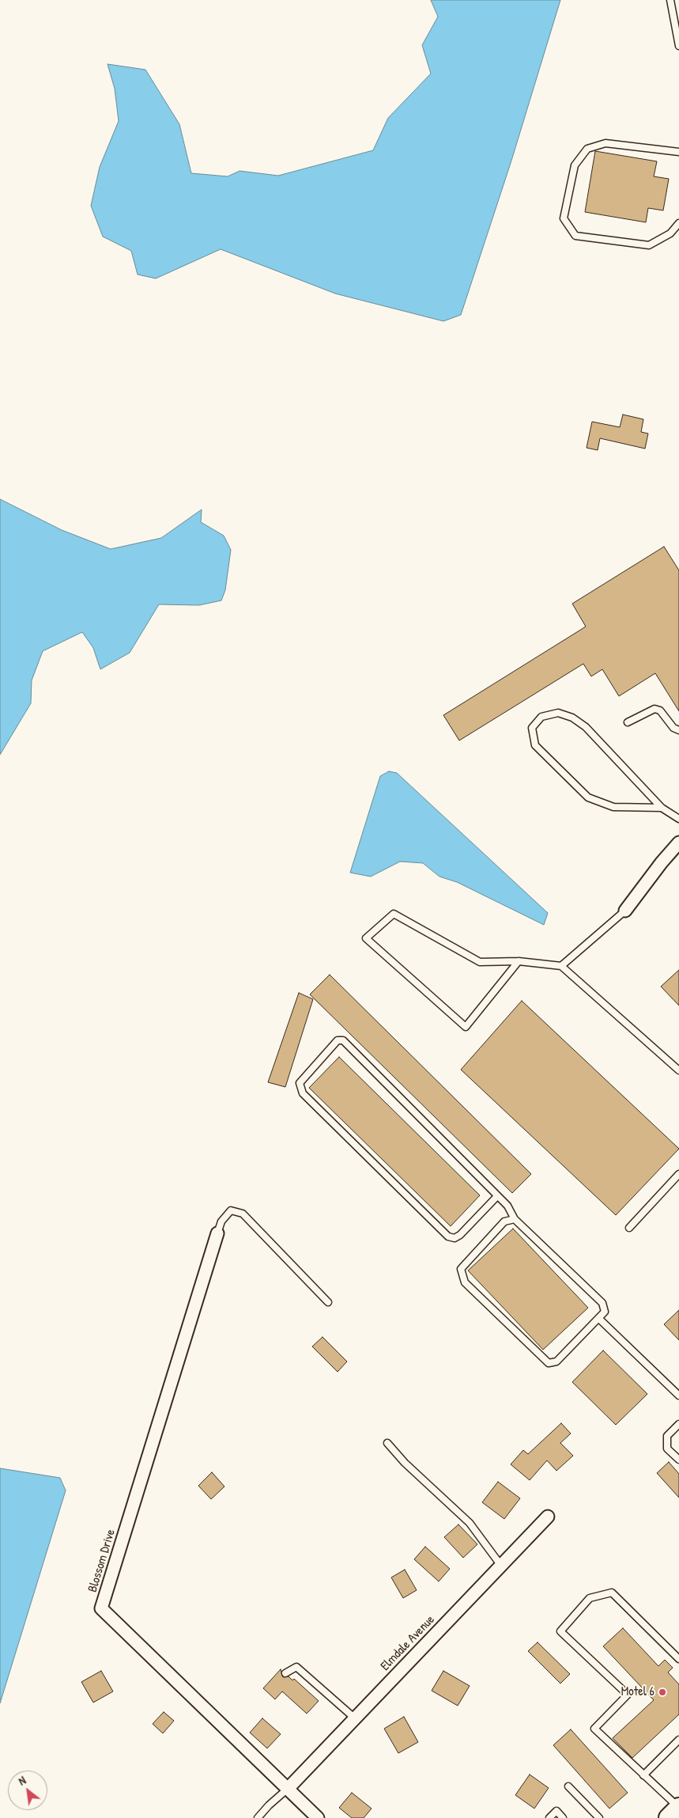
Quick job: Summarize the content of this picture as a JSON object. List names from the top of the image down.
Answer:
{
  "streets": {
    "street": ["Blossom Drive", "Elmdale Avenue"]
  },
  "crossings": [
    ["Blossom Drive", "Elmdale Avenue"]
  ],
  "places": ["Motel 6"],
  "north": "top left"
}
